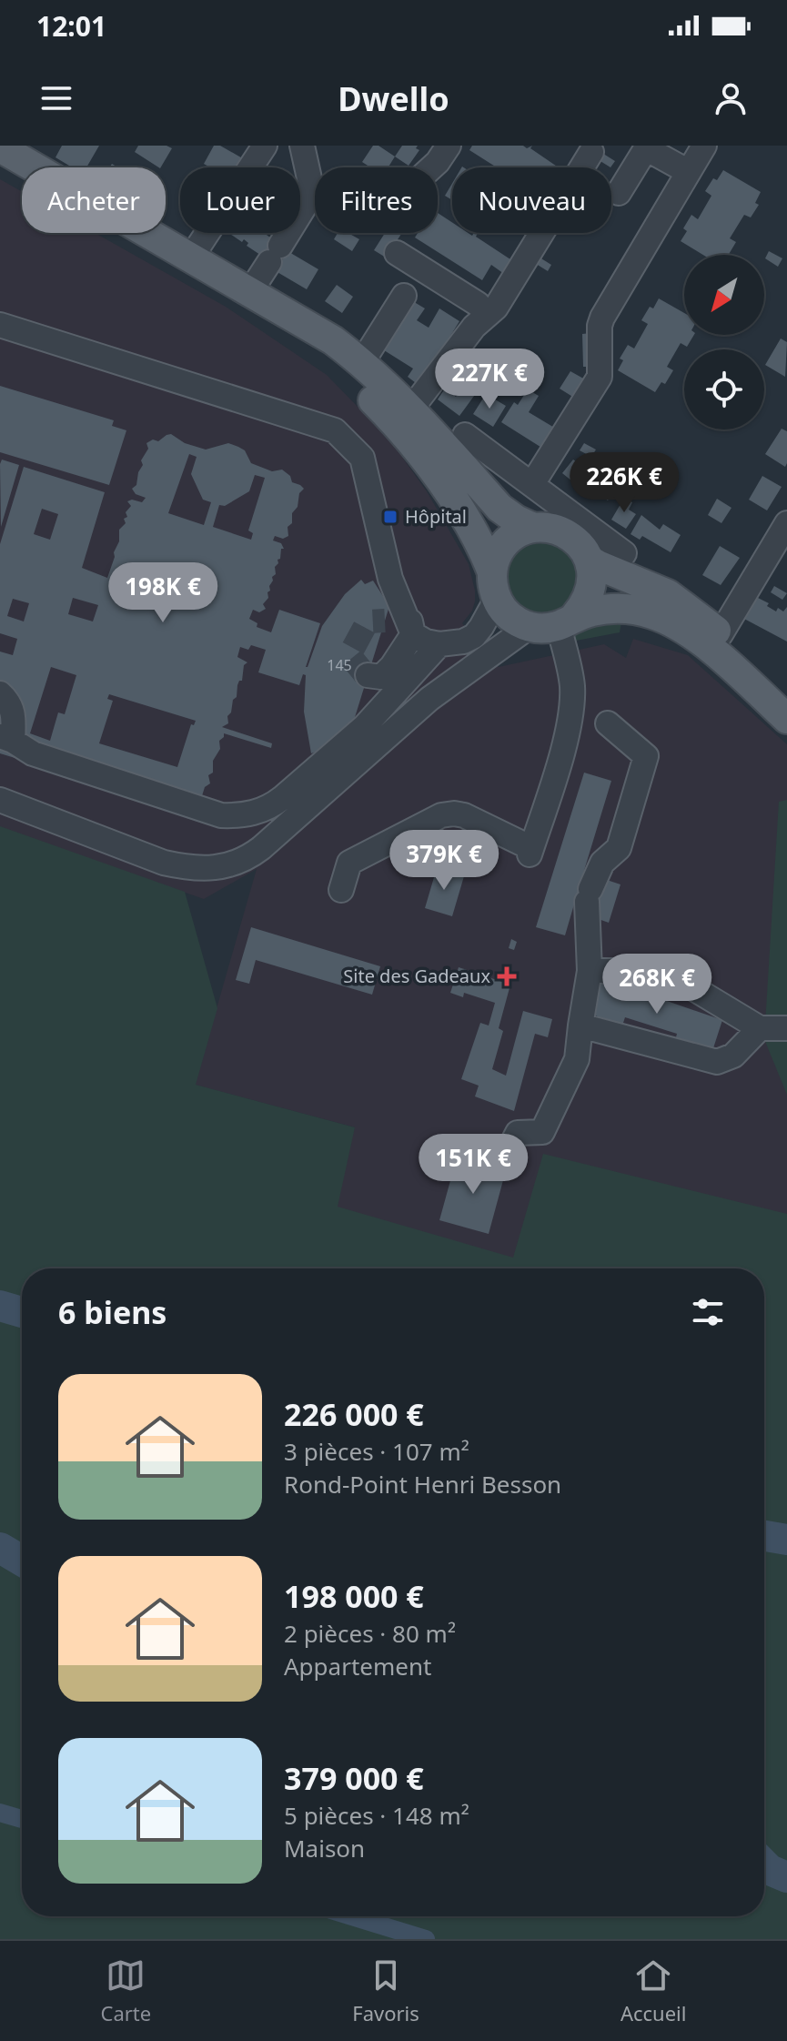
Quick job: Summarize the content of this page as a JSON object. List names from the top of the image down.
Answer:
{
  "places": {
    "transit": ["Hôpital"],
    "health": ["Site des Gadeaux"]
  },
  "house_numbers": ["145"],
  "north": "bottom left",
  "page": {
    "status": "12:01",
    "header": "Dwello",
    "chip": [
      "Acheter",
      "Louer",
      "Filtres",
      "Nouveau"
    ],
    "price": [
      "227K €",
      "226K €",
      "198K €",
      "379K €",
      "268K €",
      "151K €"
    ],
    "heading": "6 biens",
    "list": [
      {
        "name": "226 000 €",
        "note": "3 pièces · 107 m² · Rond-Point Henri Besson"
      },
      {
        "name": "198 000 €",
        "note": "2 pièces · 80 m² · Appartement"
      },
      {
        "name": "379 000 €",
        "note": "5 pièces · 148 m² · Maison"
      }
    ],
    "tabs": ["Carte", "Favoris", "Accueil"]
  }
}
